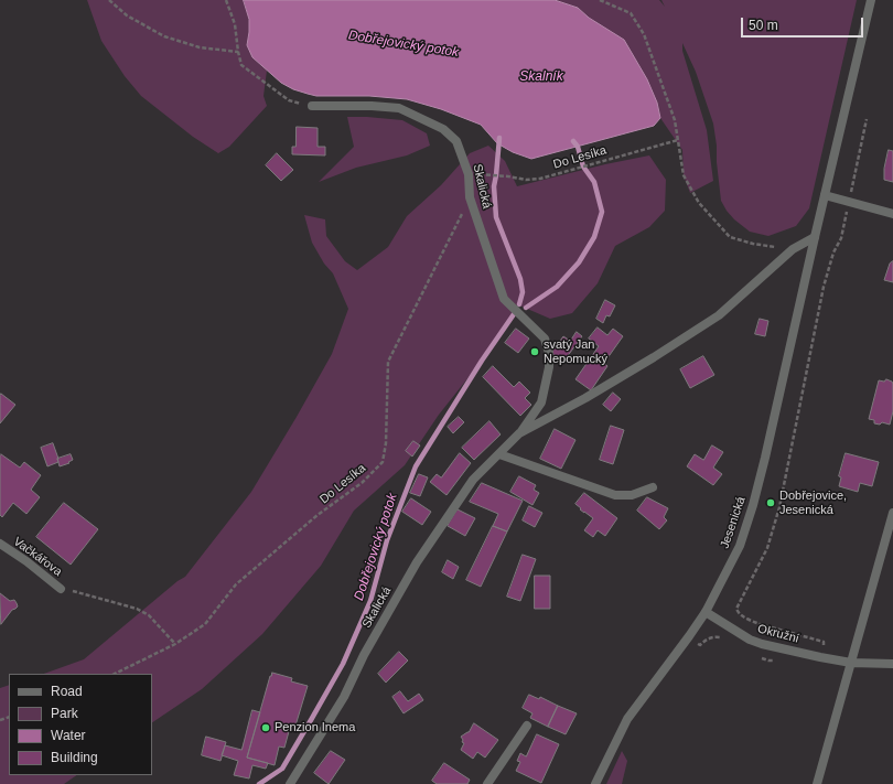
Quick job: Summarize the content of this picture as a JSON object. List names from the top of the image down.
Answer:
{
  "streets": {
    "street": [
      "Skalická",
      "Jesenická",
      "Vačkářova",
      "Okružní"
    ],
    "path": ["Do Lesíka"]
  },
  "crossings": [
    ["Do Lesíka", "Skalická"],
    ["Skalická", "Jesenická"],
    ["Jesenická", "Okružní"]
  ],
  "water": ["Dobřejovický potok", "Skalník"],
  "places": ["svatý Jan Nepomucký", "Dobřejovice, Jesenická", "Penzion Inema"],
  "legend": [
    "Road",
    "Park",
    "Water",
    "Building"
  ],
  "scale_bar": "50 m"
}
